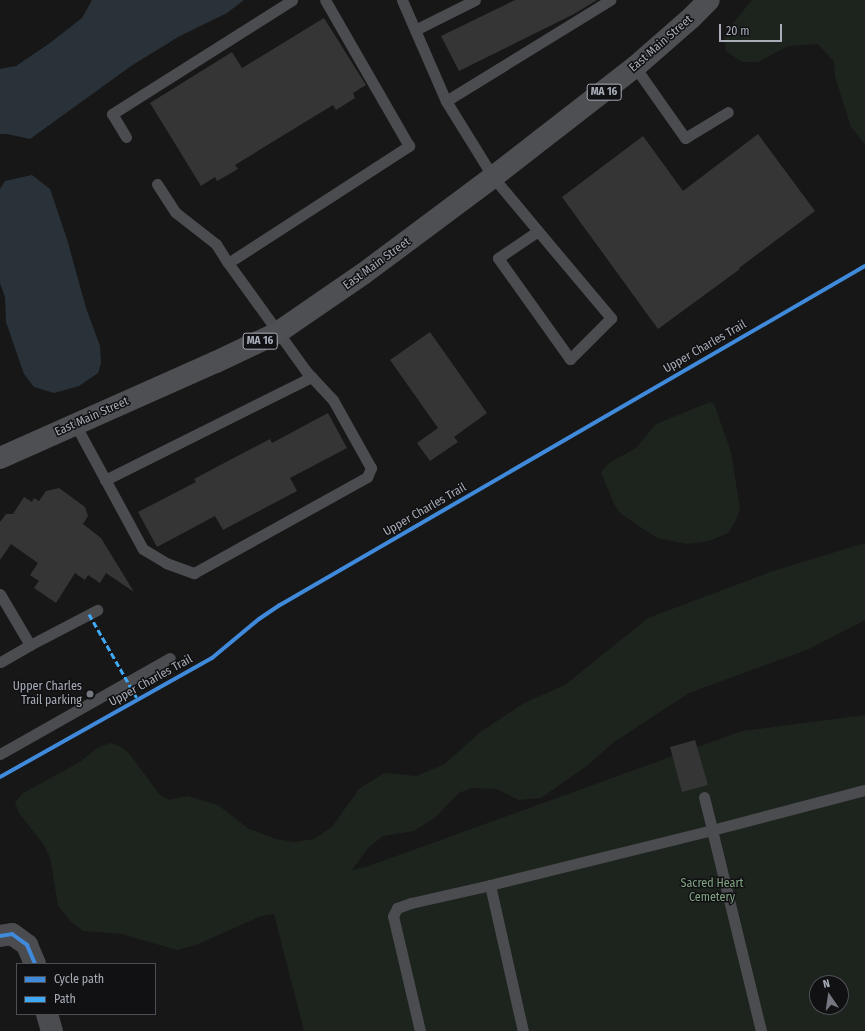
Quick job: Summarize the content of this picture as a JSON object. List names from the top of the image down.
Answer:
{
  "streets": {
    "main road": ["East Main Street", "MA 16"],
    "cycle path": ["Upper Charles Trail"]
  },
  "parks": ["Sacred Heart Cemetery"],
  "places": ["Upper Charles Trail parking"],
  "legend": ["Cycle path", "Path"],
  "scale_bar": "20 m",
  "north": "top"
}
